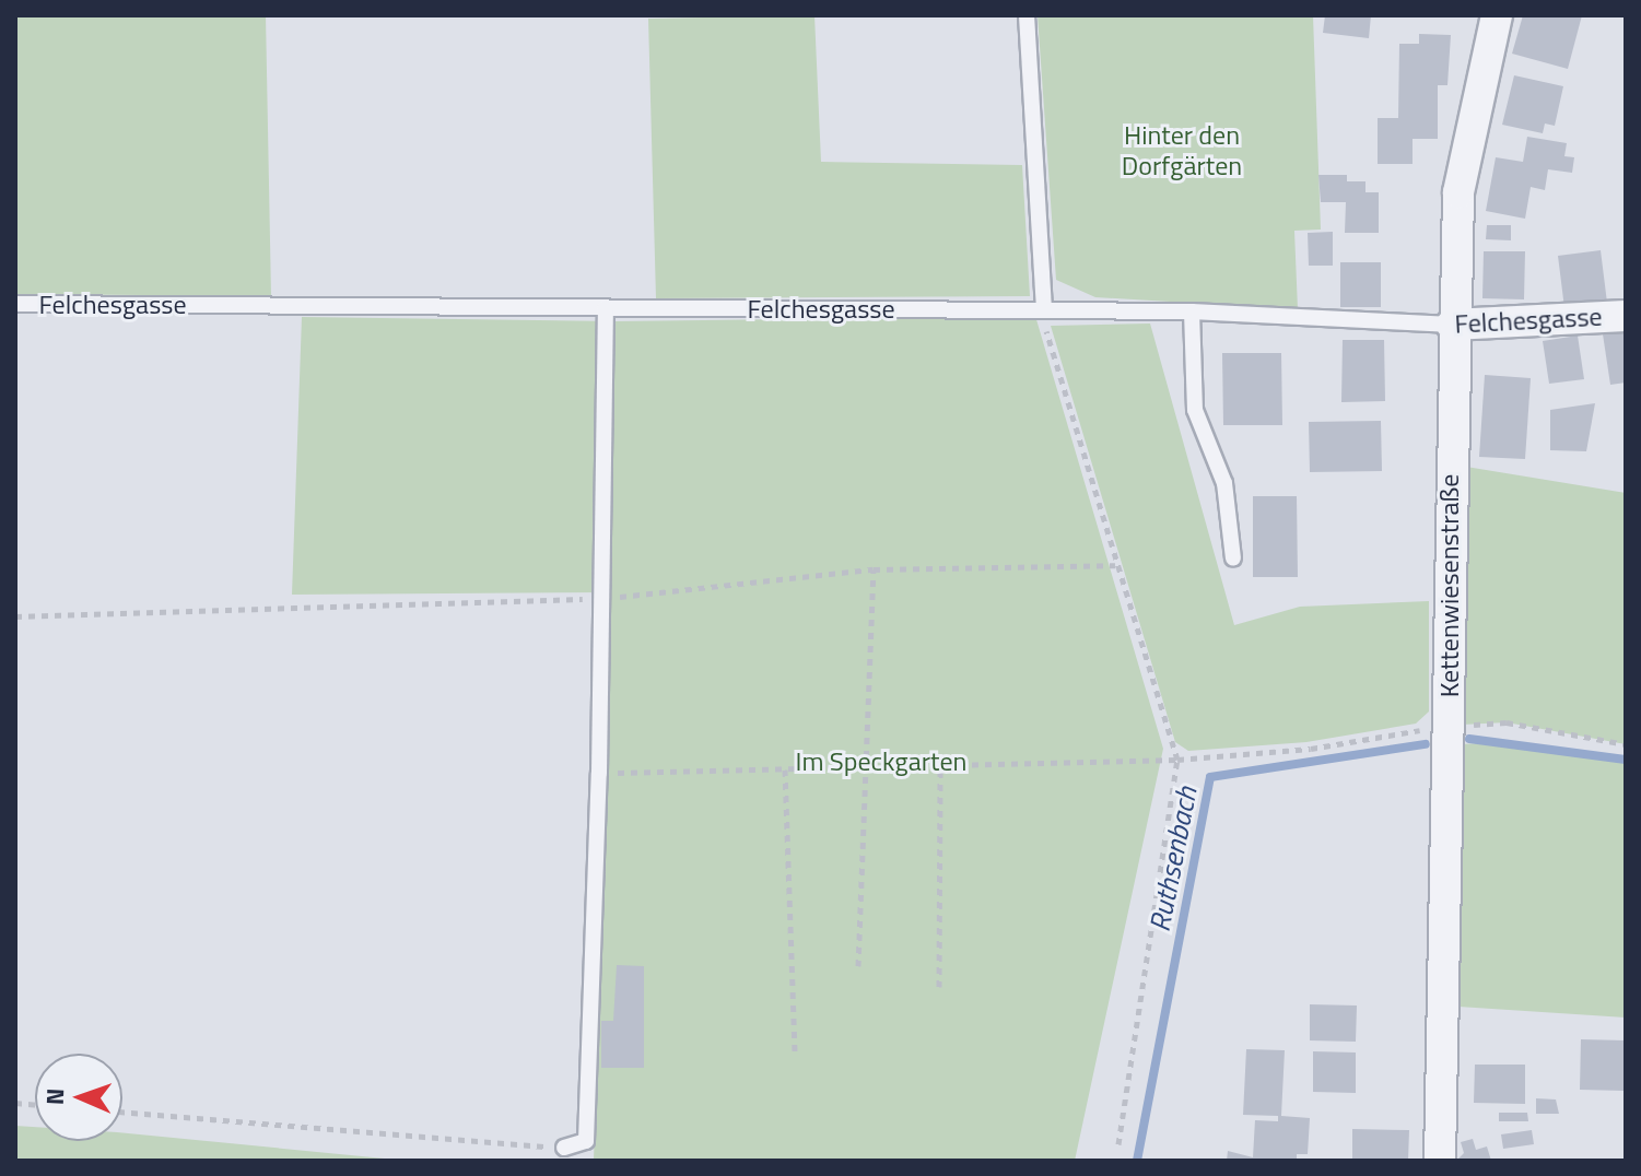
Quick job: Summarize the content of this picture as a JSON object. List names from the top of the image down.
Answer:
{
  "streets": {
    "street": ["Felchesgasse", "Kettenwiesenstraße"]
  },
  "crossings": [
    ["Felchesgasse", "Kettenwiesenstraße"]
  ],
  "water": ["Ruthsenbach"],
  "parks": ["Hinter den Dorfgärten", "Im Speckgarten"],
  "north": "left"
}
